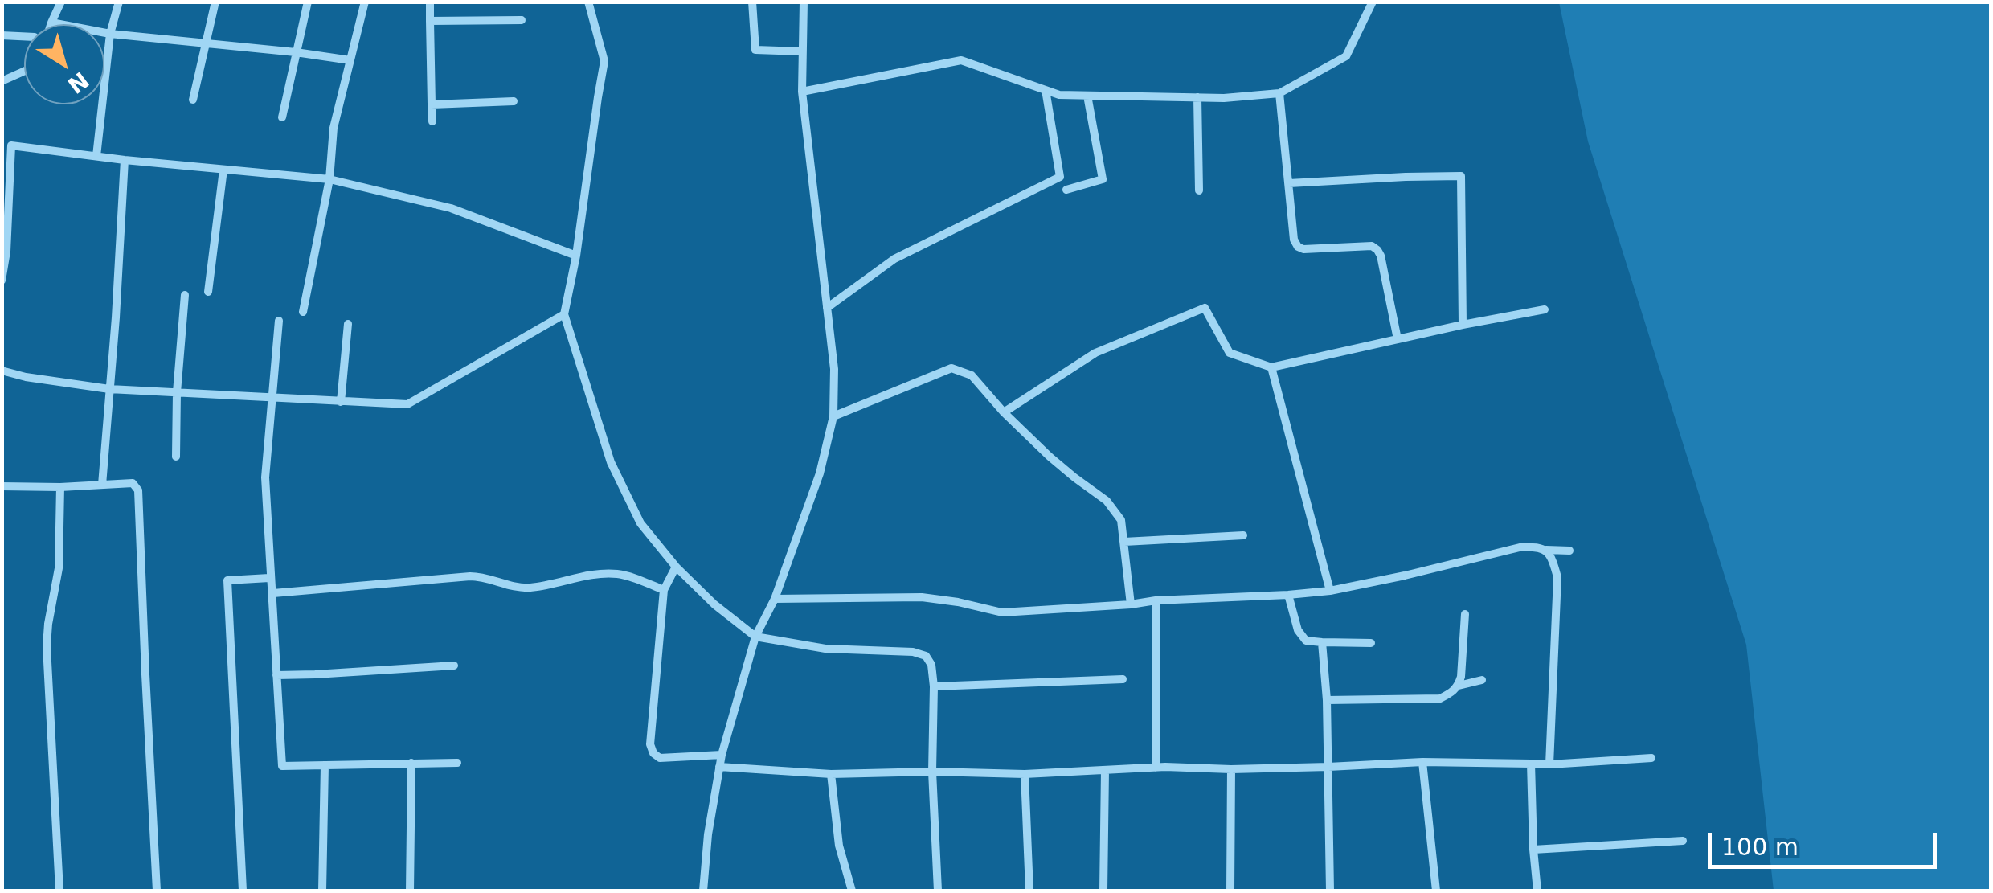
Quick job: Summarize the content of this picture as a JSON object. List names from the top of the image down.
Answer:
{
  "scale_bar": "100 m",
  "north": "bottom right"
}
